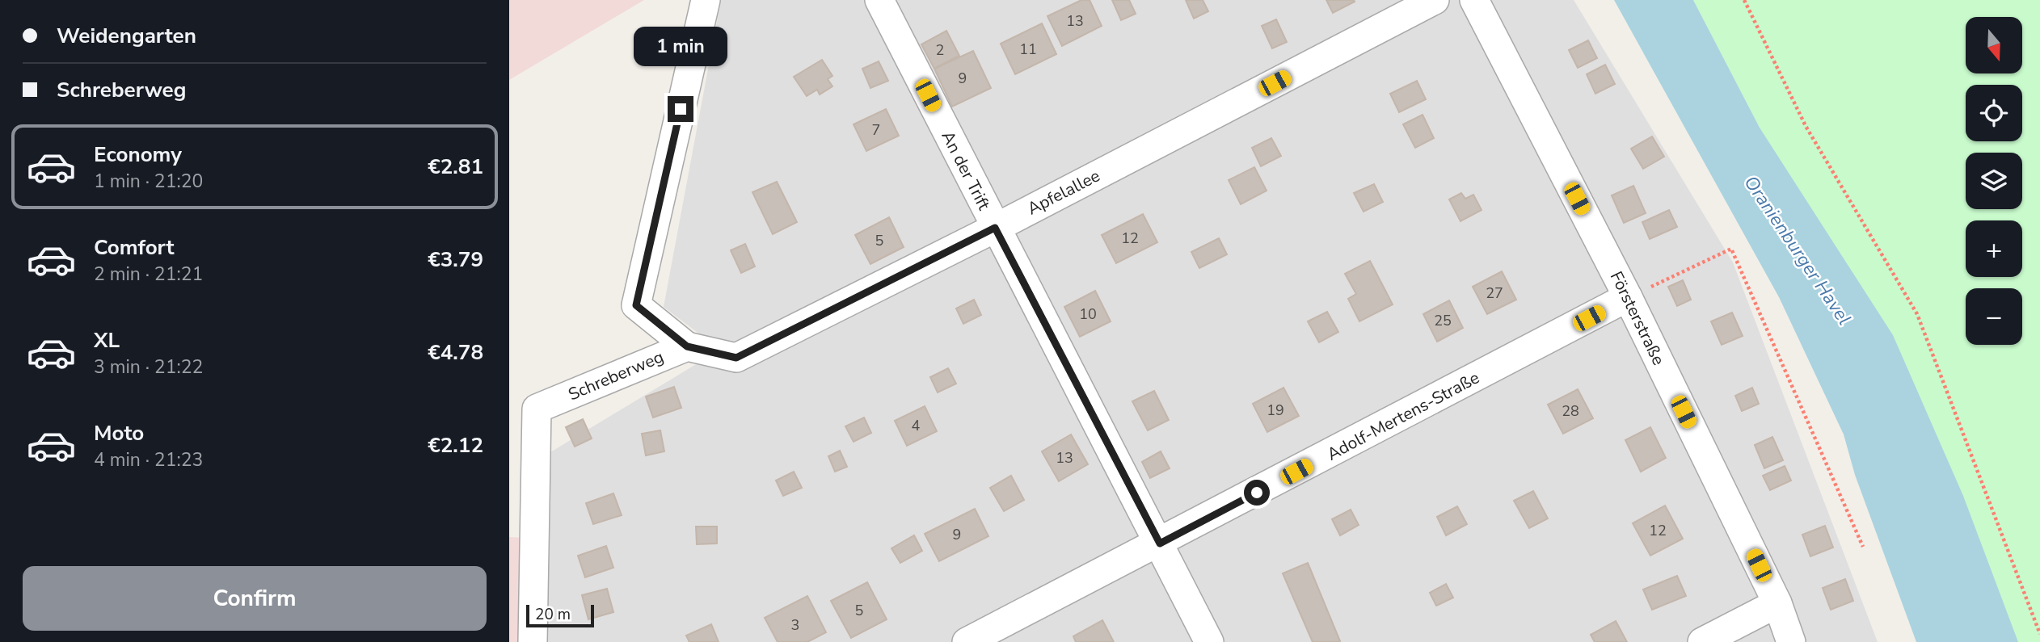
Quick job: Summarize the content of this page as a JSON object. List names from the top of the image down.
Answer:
{
  "streets": {
    "street": [
      "An der Trift",
      "Apfelallee",
      "Försterstraße",
      "Schreberweg",
      "Adolf-Mertens-Straße"
    ]
  },
  "crossings": [
    ["An der Trift", "Apfelallee"],
    ["An der Trift", "Adolf-Mertens-Straße"],
    ["Apfelallee", "Schreberweg"],
    ["Försterstraße", "Adolf-Mertens-Straße"]
  ],
  "water": ["Oranienburger Havel"],
  "house_numbers": [
    "13",
    "11",
    "2",
    "9",
    "7",
    "12",
    "5",
    "27",
    "10",
    "25",
    "19",
    "28",
    "4",
    "13",
    "12",
    "9",
    "5",
    "3"
  ],
  "scale_bar": "20 m",
  "north": "bottom",
  "page": {
    "banner": ["Weidengarten", "Schreberweg"],
    "map_buttons": ["+", "−"],
    "bubble": "1 min",
    "list": [
      {
        "name": "Economy",
        "note": "1 min · 21:20",
        "value": "€2.81"
      },
      {
        "name": "Comfort",
        "note": "2 min · 21:21",
        "value": "€3.79"
      },
      {
        "name": "XL",
        "note": "3 min · 21:22",
        "value": "€4.78"
      },
      {
        "name": "Moto",
        "note": "4 min · 21:23",
        "value": "€2.12"
      }
    ],
    "buttons": "Confirm",
    "scale": "20 m"
  }
}
